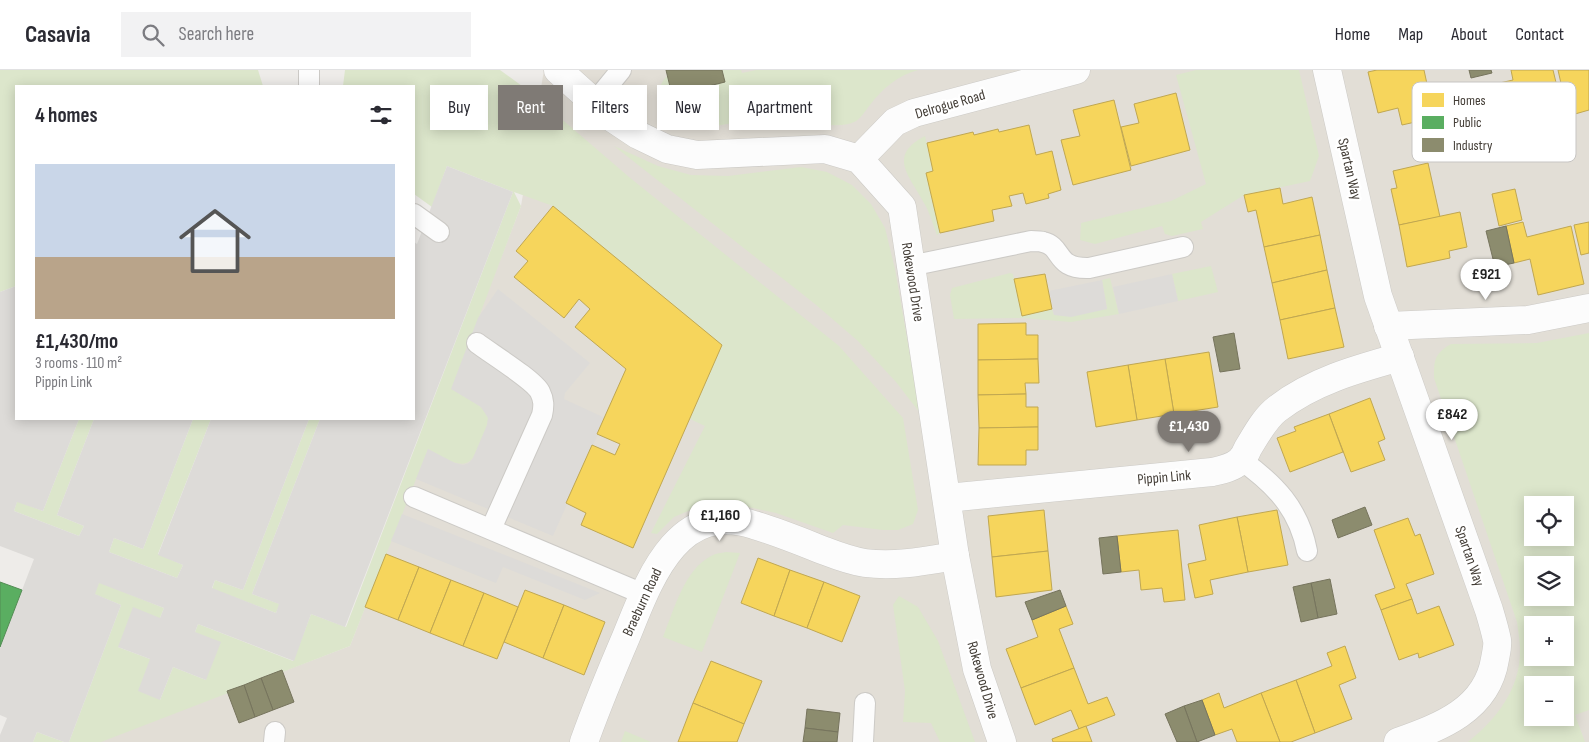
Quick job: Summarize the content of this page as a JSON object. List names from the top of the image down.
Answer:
{
  "streets": {
    "street": [
      "Delrogue Road",
      "Spartan Way",
      "Rokewood Drive",
      "Pippin Link",
      "Braeburn Road"
    ]
  },
  "crossings": [
    ["Delrogue Road", "Rokewood Drive"],
    ["Rokewood Drive", "Pippin Link"],
    ["Rokewood Drive", "Braeburn Road"]
  ],
  "legend": ["Homes", "Public", "Industry"],
  "page": {
    "header": "Casavia",
    "search": "Search here",
    "nav": [
      "Home",
      "Map",
      "About",
      "Contact"
    ],
    "chip": [
      "Buy",
      "Rent",
      "Filters",
      "New",
      "Apartment"
    ],
    "heading": "4 homes",
    "list": [
      {
        "name": "£1,430/mo",
        "note": "3 rooms · 110 m² · Pippin Link"
      }
    ],
    "price": [
      "£921",
      "£842",
      "£1,430",
      "£1,160"
    ],
    "map_buttons": ["+", "−"]
  }
}
